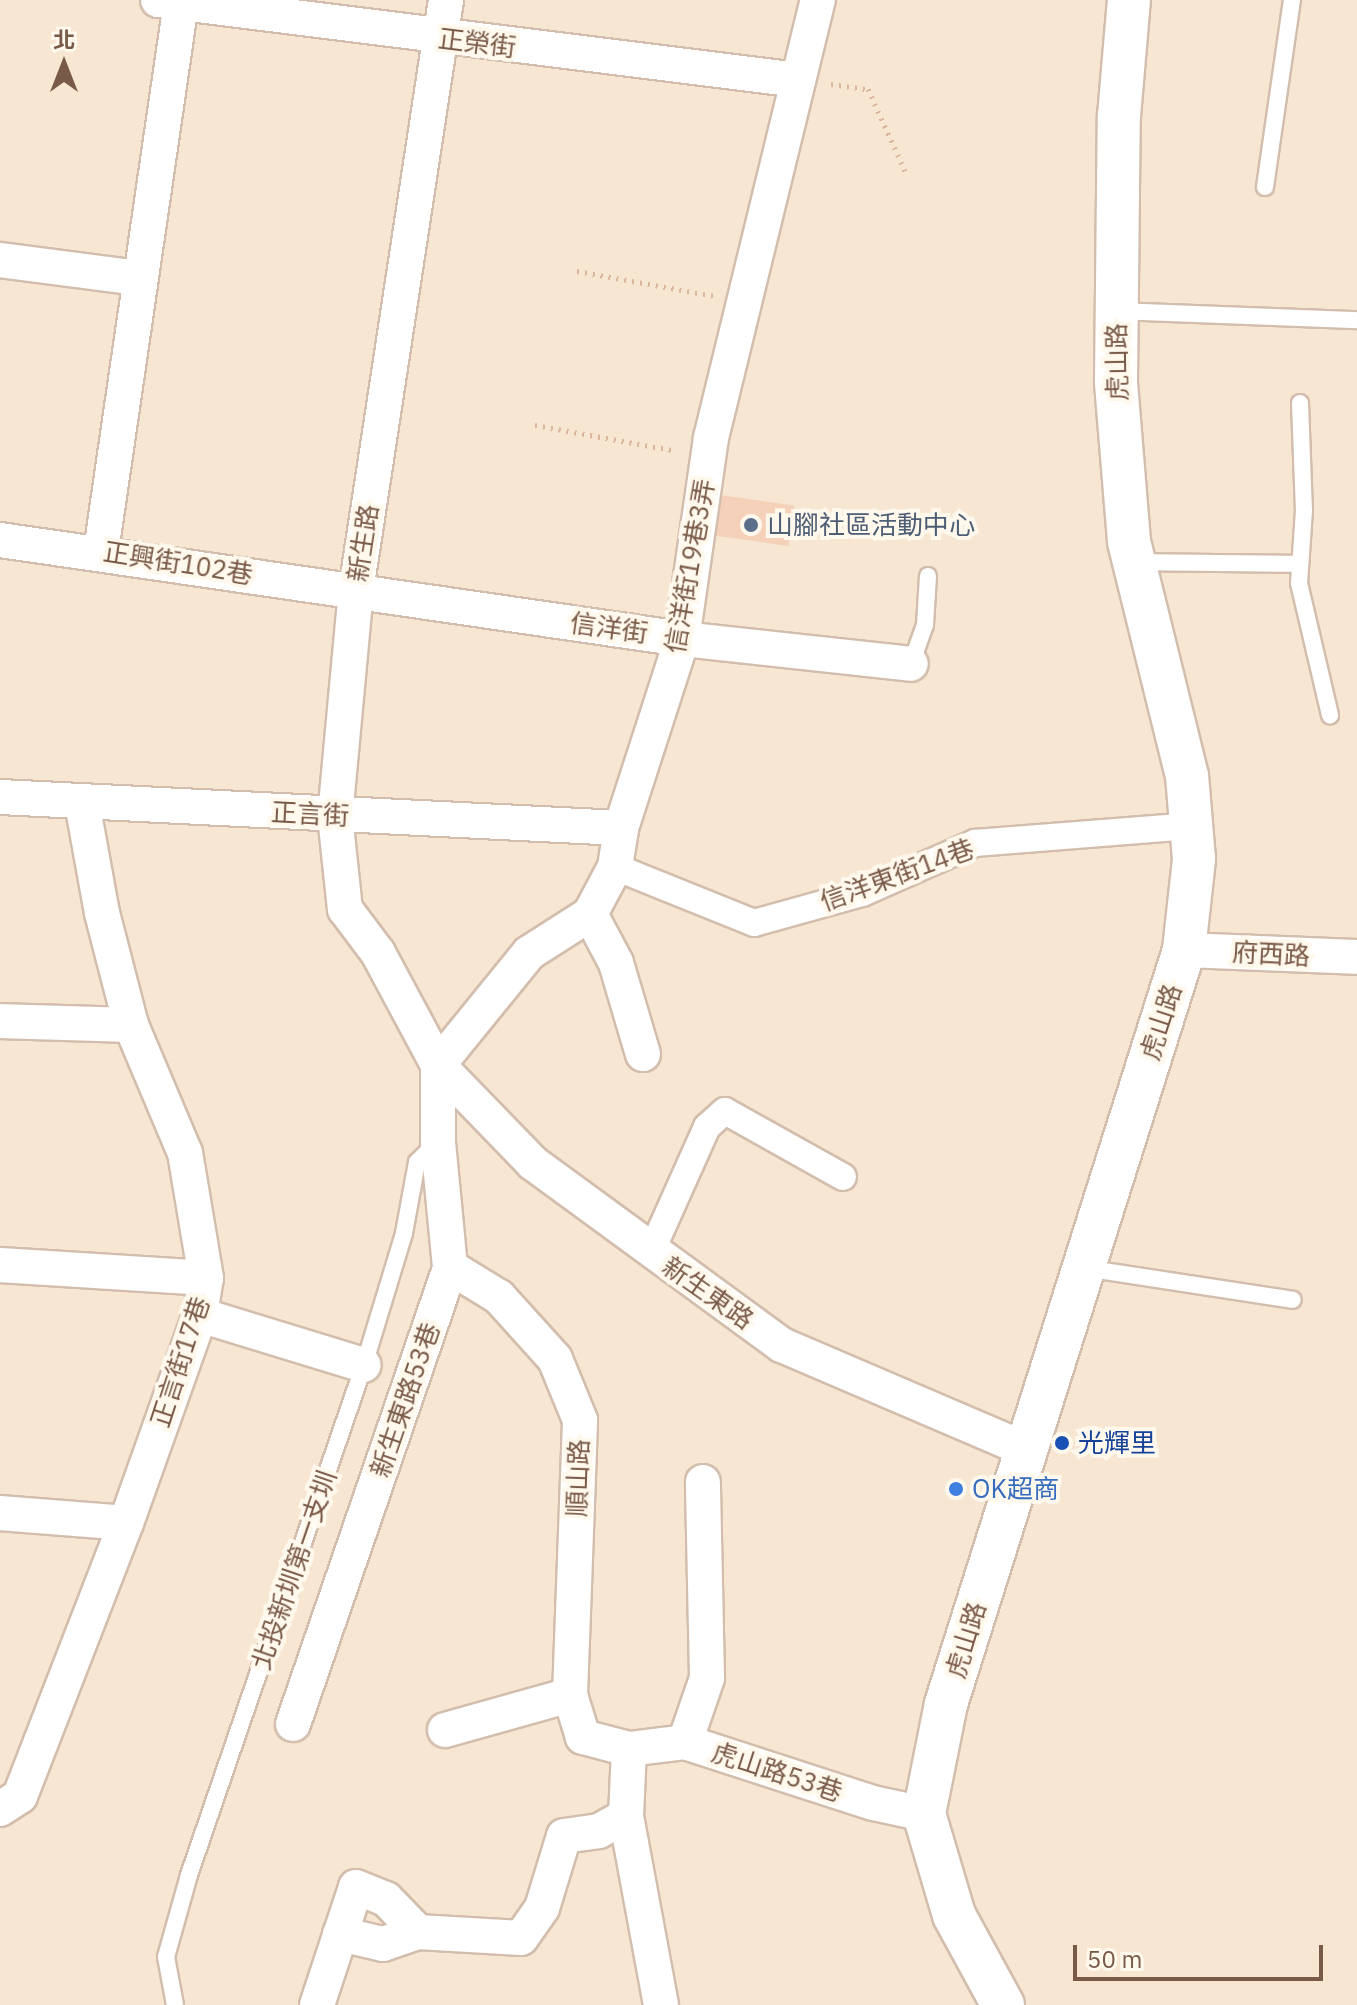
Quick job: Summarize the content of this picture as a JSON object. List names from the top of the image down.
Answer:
{
  "streets": {
    "street": [
      "正榮街",
      "虎山路",
      "新生路",
      "正興街102巷",
      "信洋街19巷3弄",
      "信洋街",
      "正言街",
      "信洋東街14巷",
      "府西路",
      "新生東路",
      "正言街17巷",
      "新生東路53巷",
      "順山路",
      "虎山路53巷"
    ],
    "lane": ["北投新圳第一支圳"]
  },
  "crossings": [
    ["正榮街", "新生路"],
    ["正榮街", "信洋街19巷3弄"],
    ["虎山路", "信洋東街14巷"],
    ["虎山路", "府西路"],
    ["虎山路", "新生東路"],
    ["虎山路", "虎山路53巷"],
    ["新生路", "正興街102巷"],
    ["新生路", "信洋街19巷3弄"],
    ["新生路", "信洋街"],
    ["新生路", "正言街"],
    ["新生路", "新生東路"],
    ["新生路", "新生東路53巷"],
    ["正興街102巷", "信洋街"],
    ["信洋街19巷3弄", "信洋街"],
    ["信洋街19巷3弄", "正言街"],
    ["信洋街19巷3弄", "信洋東街14巷"],
    ["信洋街19巷3弄", "新生東路"],
    ["信洋街19巷3弄", "新生東路53巷"],
    ["正言街", "正言街17巷"],
    ["新生東路", "新生東路53巷"],
    ["新生東路53巷", "順山路"],
    ["新生東路53巷", "北投新圳第一支圳"],
    ["順山路", "虎山路53巷"]
  ],
  "places": ["山腳社區活動中心", "光輝里", "OK超商"],
  "scale_bar": "50 m",
  "north": "top"
}
